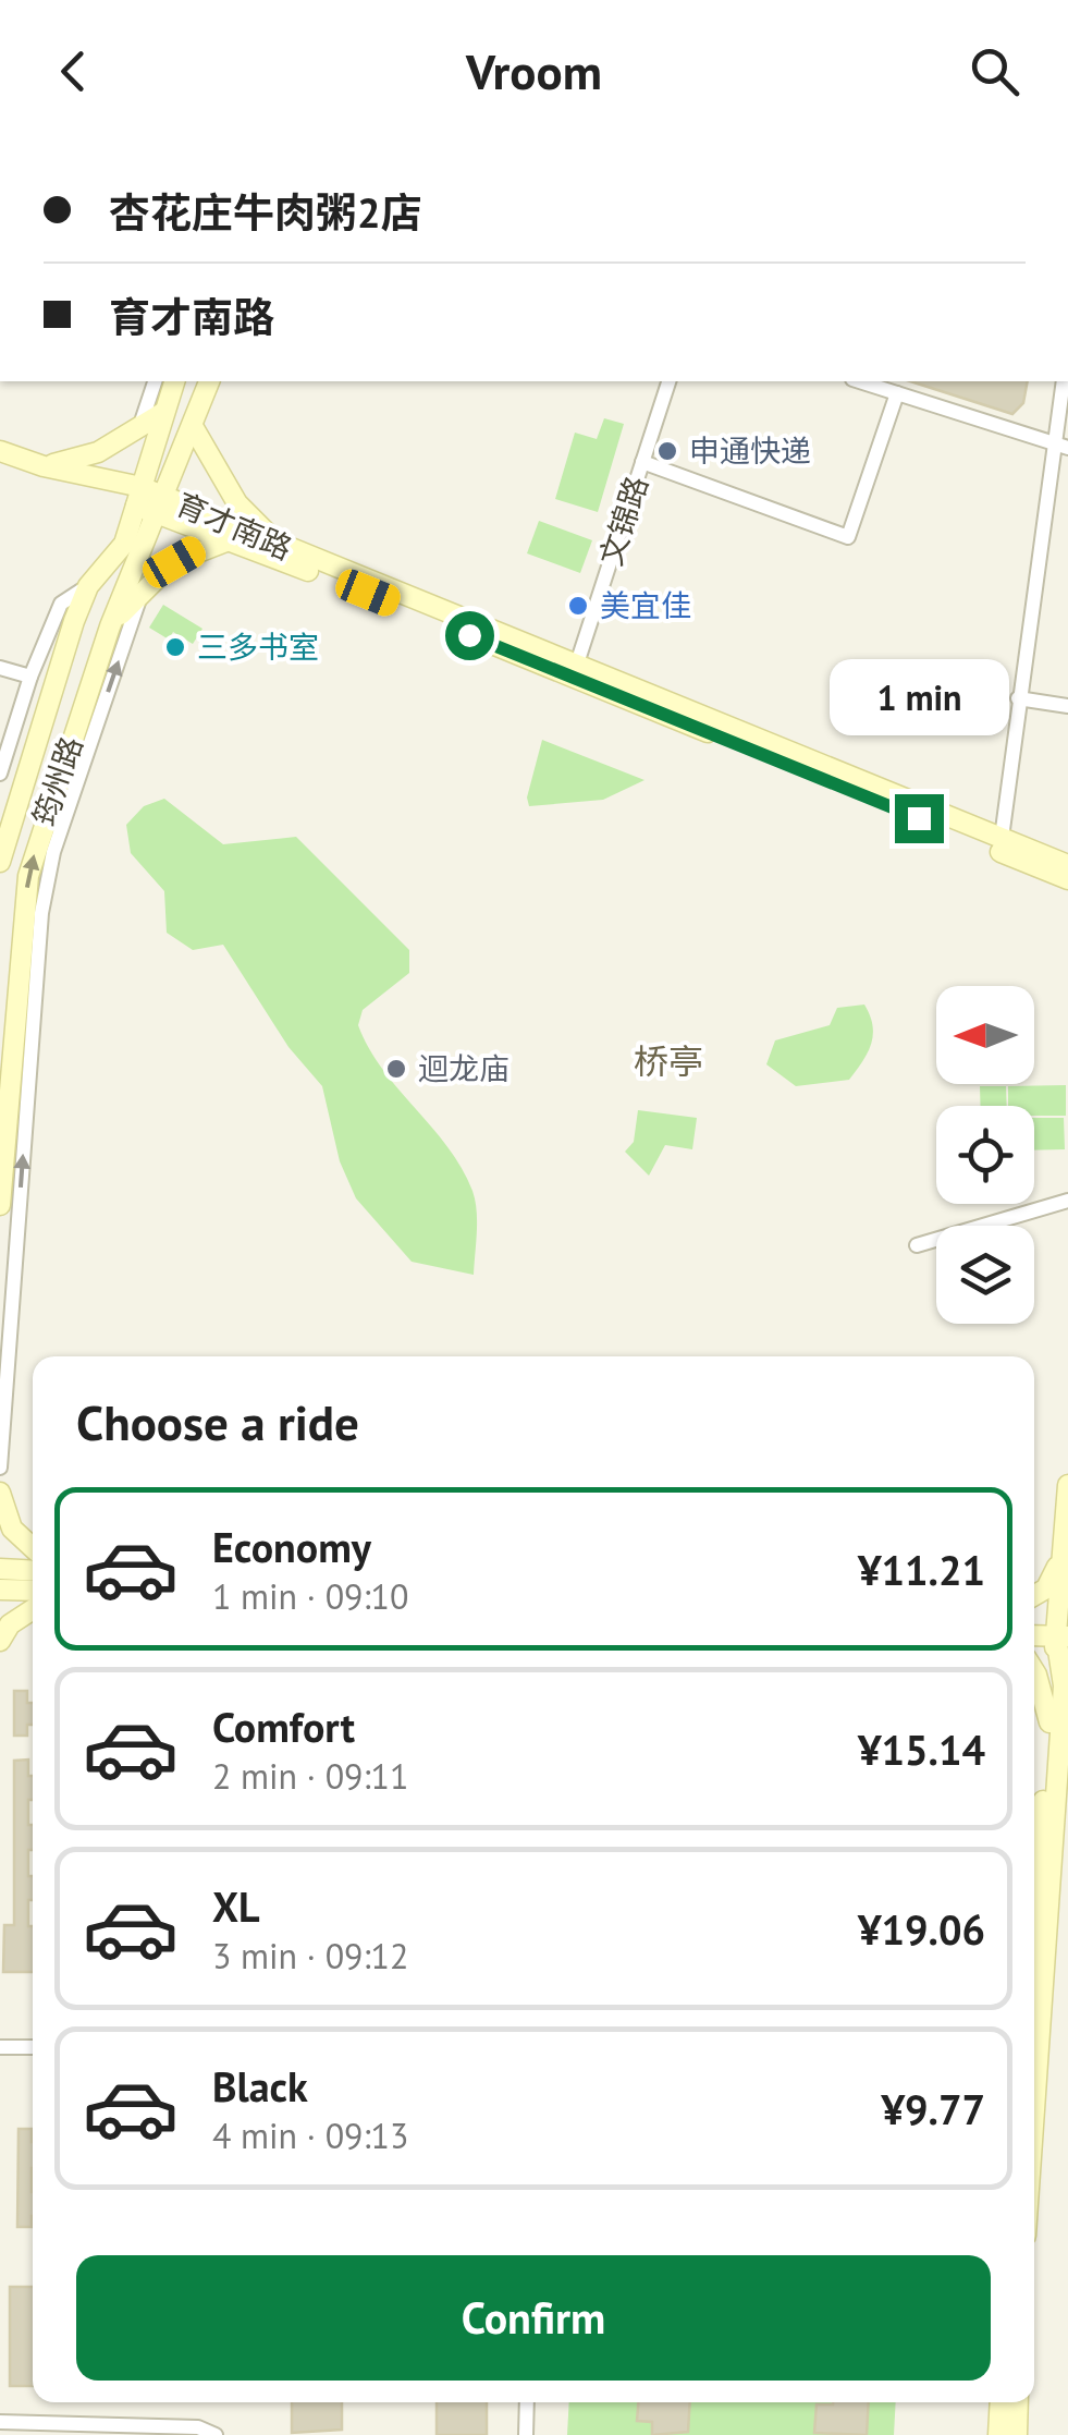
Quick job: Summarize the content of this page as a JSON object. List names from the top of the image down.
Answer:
{
  "streets": {
    "street": ["文锦路", "育才南路", "筠州路"]
  },
  "crossings": [
    ["文锦路", "育才南路"],
    ["育才南路", "筠州路"]
  ],
  "districts": ["桥亭"],
  "places": [
    "申通快递",
    "美宜佳",
    "三多书室",
    "迴龙庙"
  ],
  "north": "left",
  "page": {
    "header": "Vroom",
    "banner": ["杏花庄牛肉粥2店", "育才南路"],
    "bubble": "1 min",
    "heading": "Choose a ride",
    "list": [
      {
        "name": "Economy",
        "note": "1 min · 09:10",
        "value": "¥11.21"
      },
      {
        "name": "Comfort",
        "note": "2 min · 09:11",
        "value": "¥15.14"
      },
      {
        "name": "XL",
        "note": "3 min · 09:12",
        "value": "¥19.06"
      },
      {
        "name": "Black",
        "note": "4 min · 09:13",
        "value": "¥9.77"
      }
    ],
    "buttons": "Confirm"
  }
}
